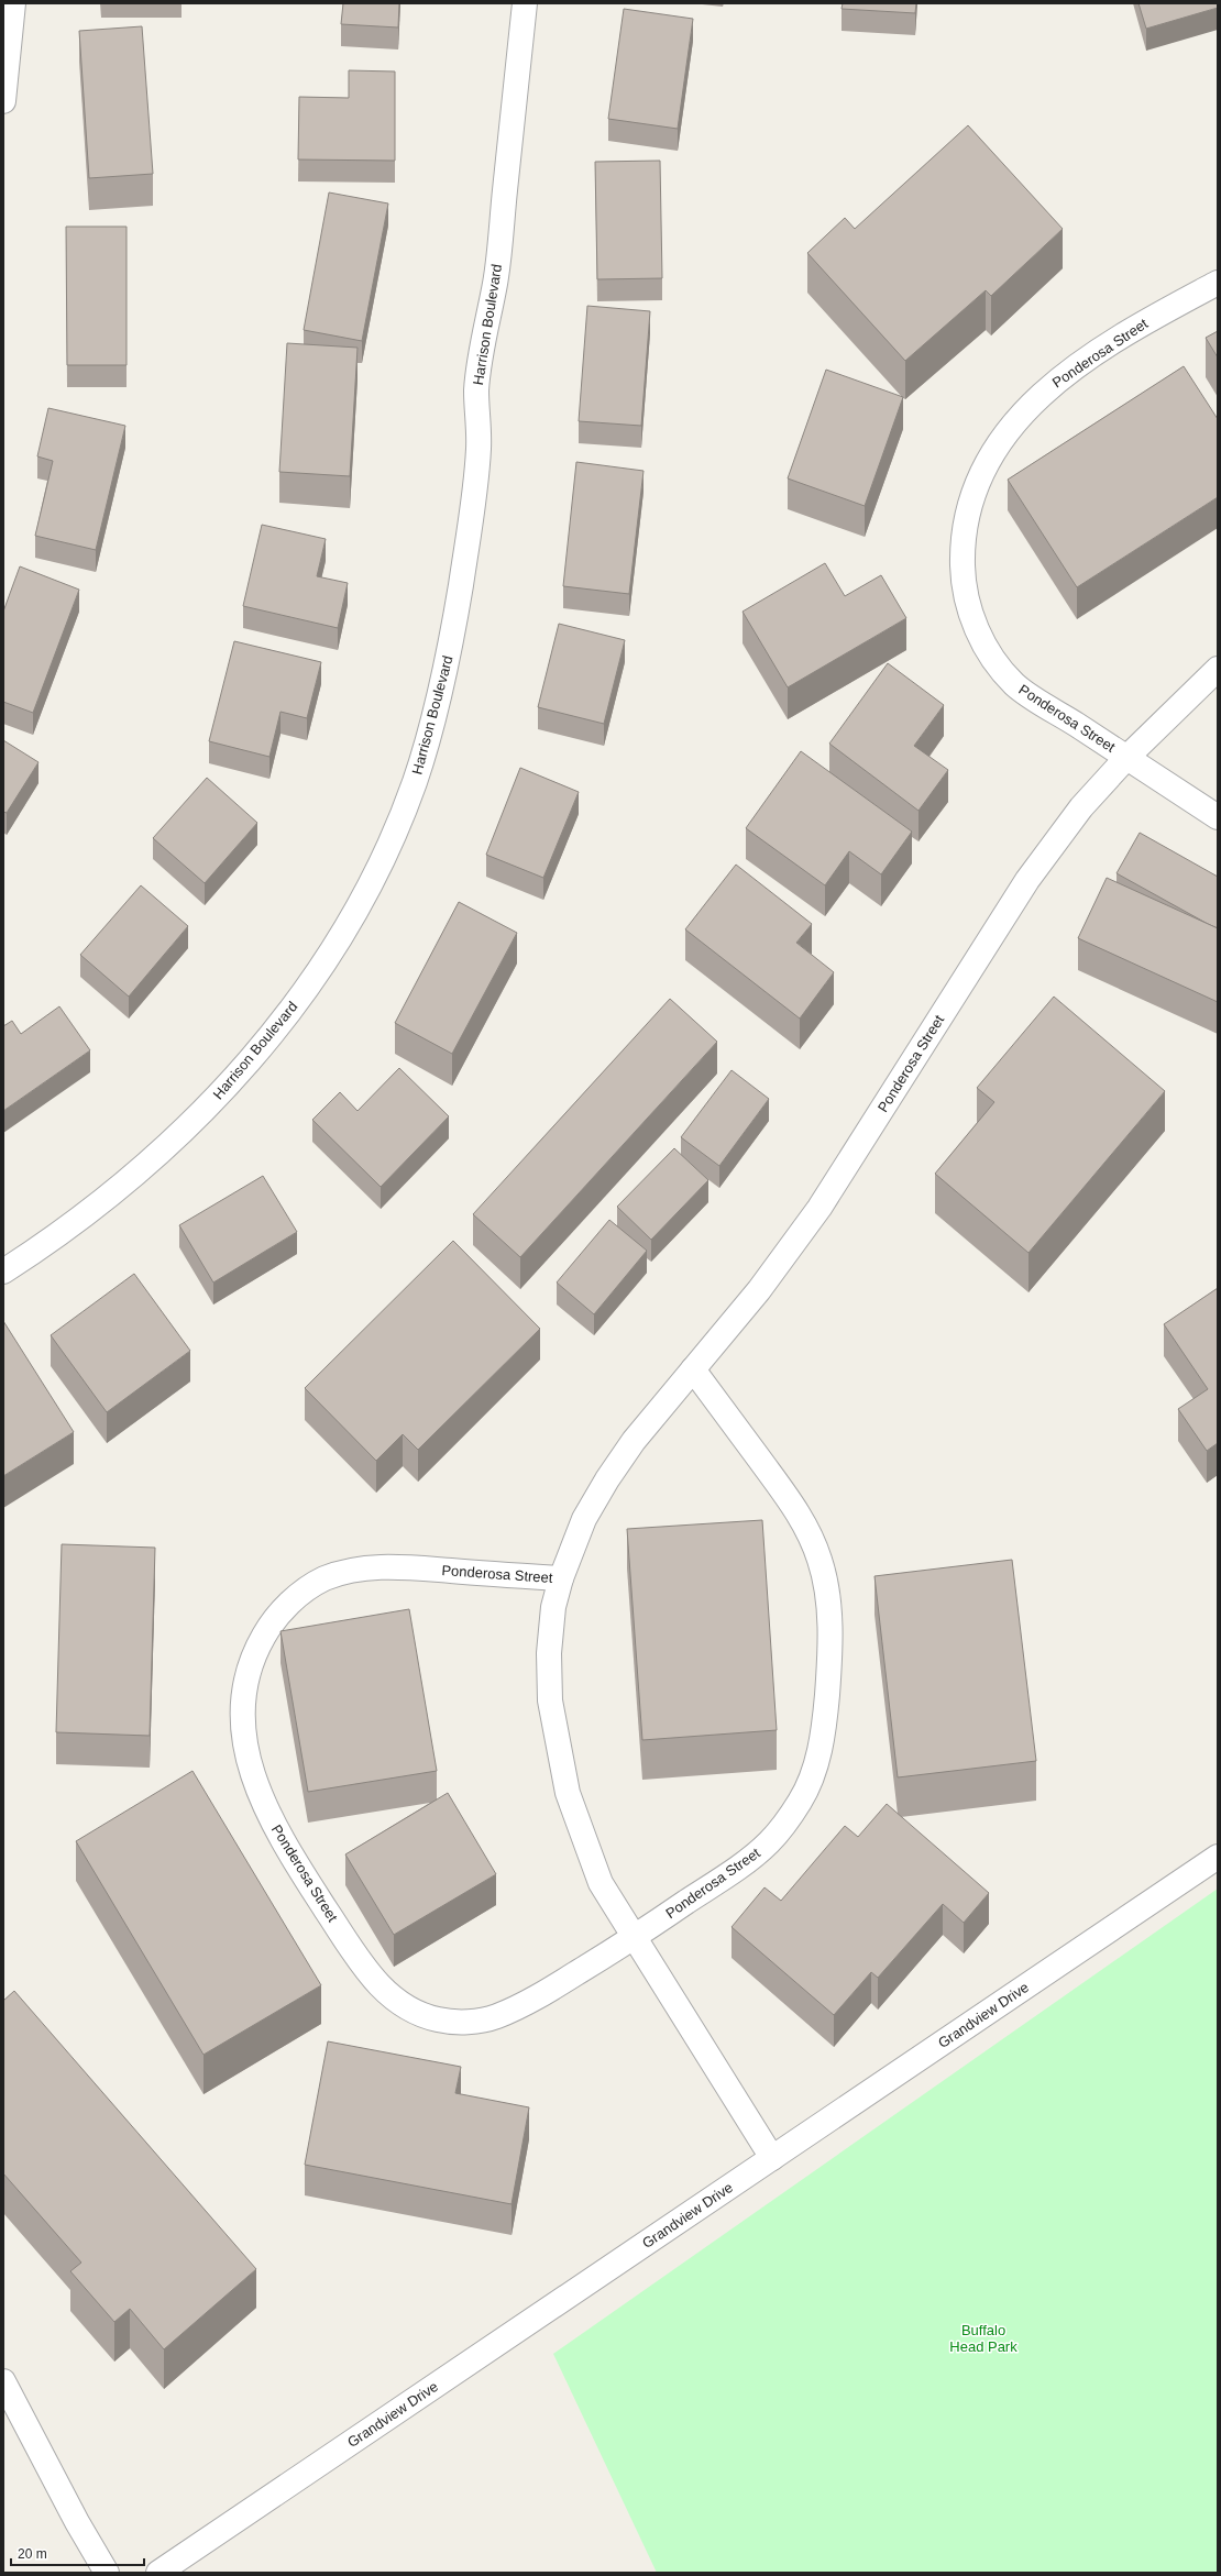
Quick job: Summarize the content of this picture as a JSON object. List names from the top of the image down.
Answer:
{
  "streets": {
    "street": ["Harrison Boulevard", "Ponderosa Street", "Grandview Drive"]
  },
  "crossings": [
    ["Ponderosa Street", "Grandview Drive"]
  ],
  "parks": ["Buffalo Head Park"],
  "scale_bar": "20 m"
}
